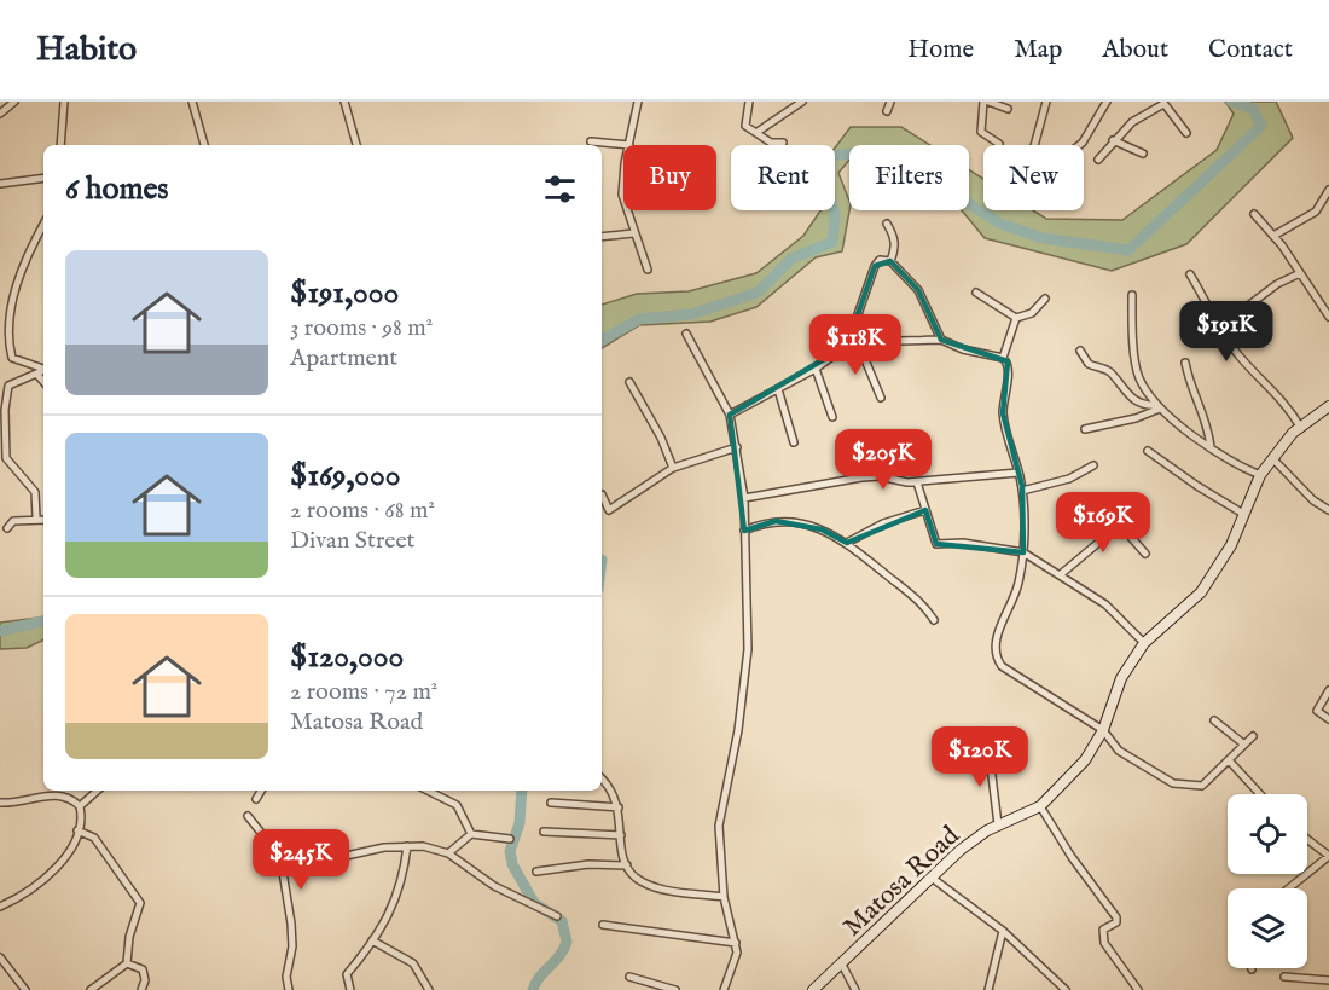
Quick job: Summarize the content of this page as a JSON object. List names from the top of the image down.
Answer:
{
  "streets": {
    "street": ["Matosa Road"]
  },
  "page": {
    "header": "Habito",
    "nav": [
      "Home",
      "Map",
      "About",
      "Contact"
    ],
    "chip": [
      "Buy",
      "Rent",
      "Filters",
      "New"
    ],
    "heading": "6 homes",
    "list": [
      {
        "name": "$191,000",
        "note": "3 rooms · 98 m² · Apartment"
      },
      {
        "name": "$169,000",
        "note": "2 rooms · 68 m² · Divan Street"
      },
      {
        "name": "$120,000",
        "note": "2 rooms · 72 m² · Matosa Road"
      }
    ],
    "price": [
      "$191K",
      "$118K",
      "$205K",
      "$169K",
      "$120K",
      "$245K"
    ]
  }
}
